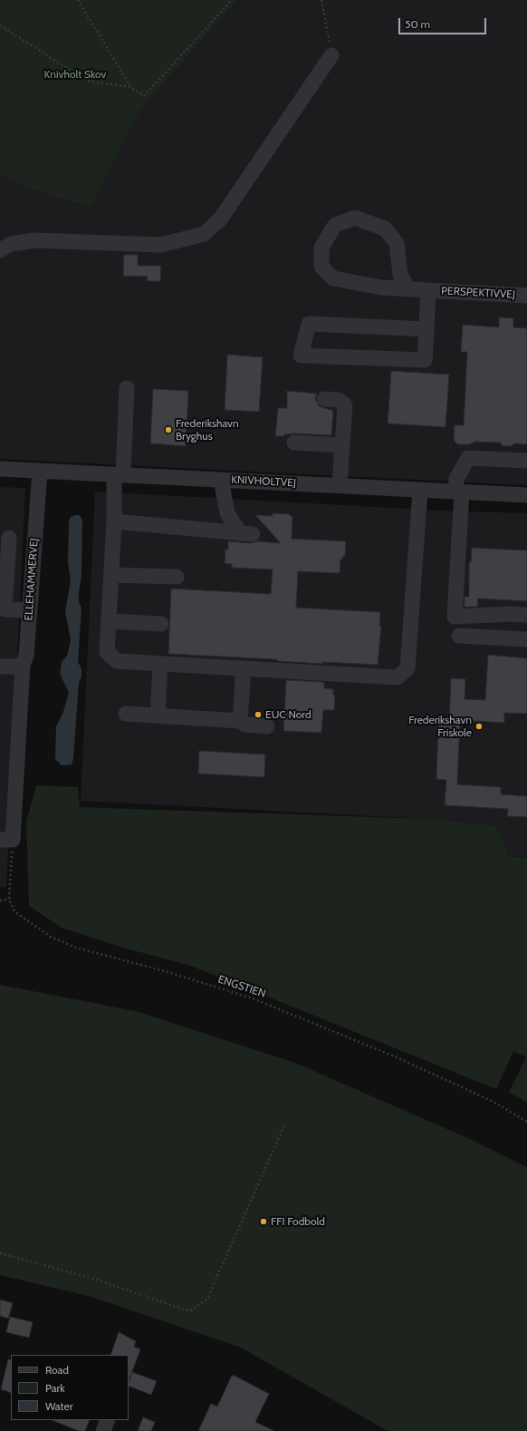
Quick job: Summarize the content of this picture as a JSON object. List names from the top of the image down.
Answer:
{
  "streets": {
    "street": ["PERSPEKTIVVEJ", "KNIVHOLTVEJ", "ELLEHAMMERVEJ"],
    "path": ["ENGSTIEN"]
  },
  "crossings": [
    ["KNIVHOLTVEJ", "ELLEHAMMERVEJ"]
  ],
  "parks": ["Knivholt Skov"],
  "places": [
    "Frederikshavn Bryghus",
    "EUC Nord",
    "Frederikshavn Friskole",
    "FFI Fodbold"
  ],
  "legend": ["Road", "Park", "Water"],
  "scale_bar": "50 m"
}
